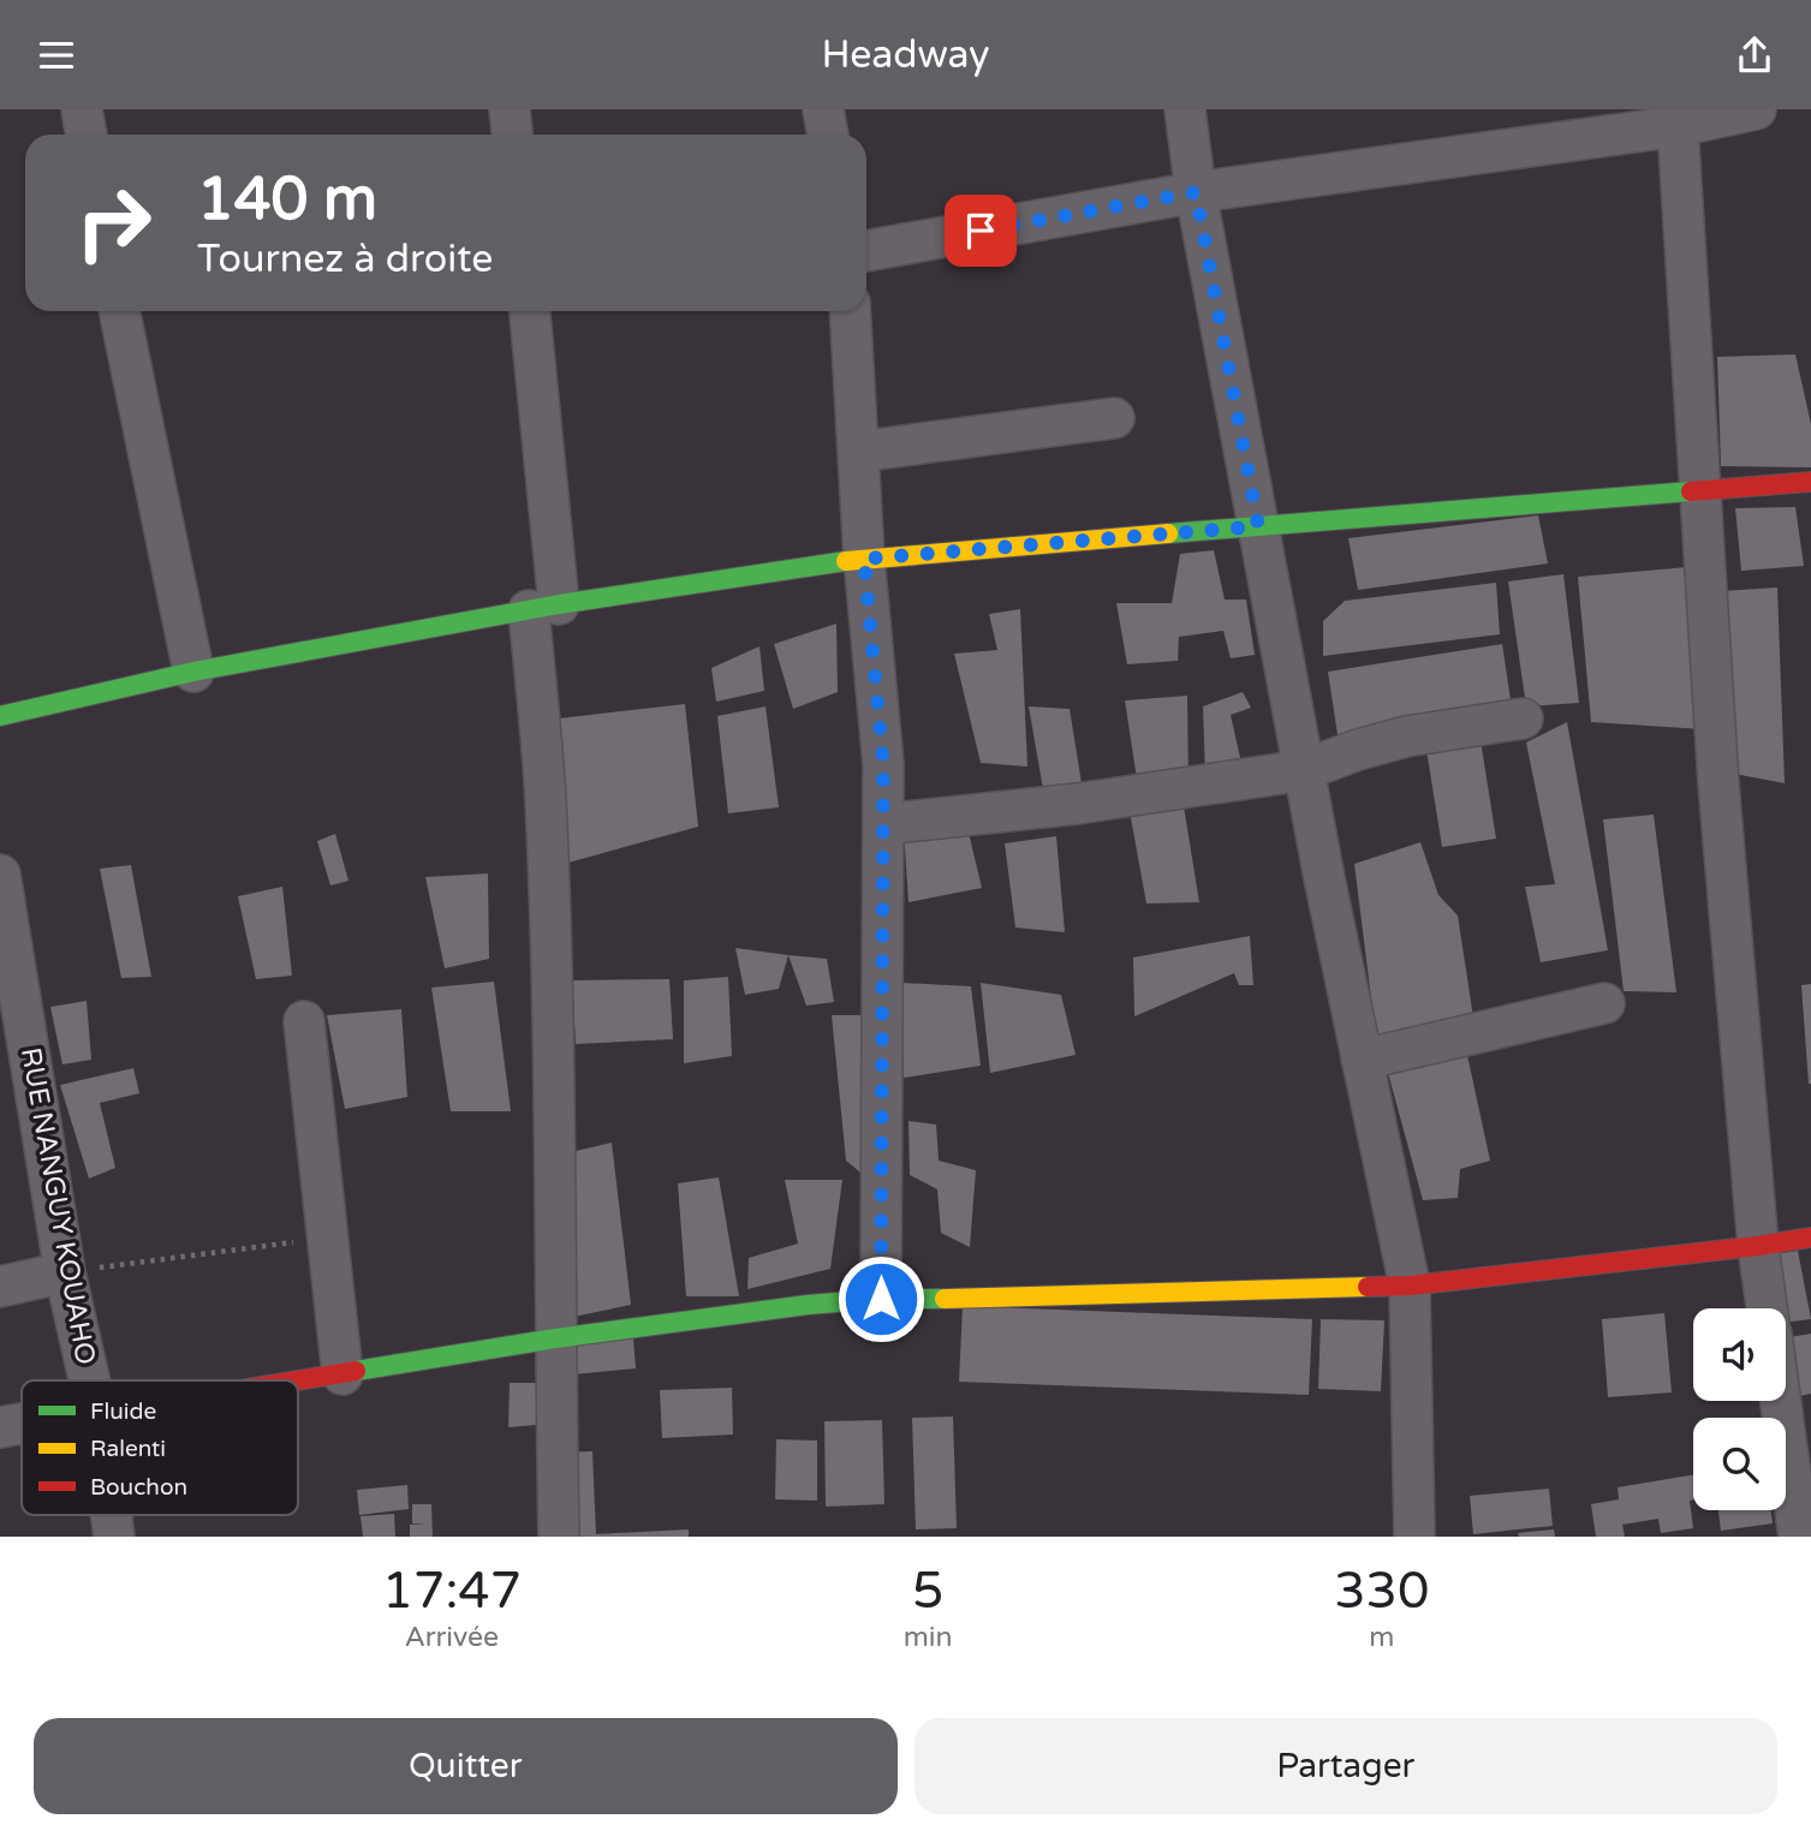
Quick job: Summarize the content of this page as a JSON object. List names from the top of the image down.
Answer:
{
  "streets": {
    "street": ["RUE NANGUY KOUAHO"]
  },
  "legend": ["Fluide", "Ralenti", "Bouchon"],
  "page": {
    "header": "Headway",
    "turn": ["140 m", "Tournez à droite"],
    "eta": [
      "17:47",
      "Arrivée",
      "5",
      "min",
      "330",
      "m"
    ],
    "buttons": ["Quitter", "Partager"]
  }
}
